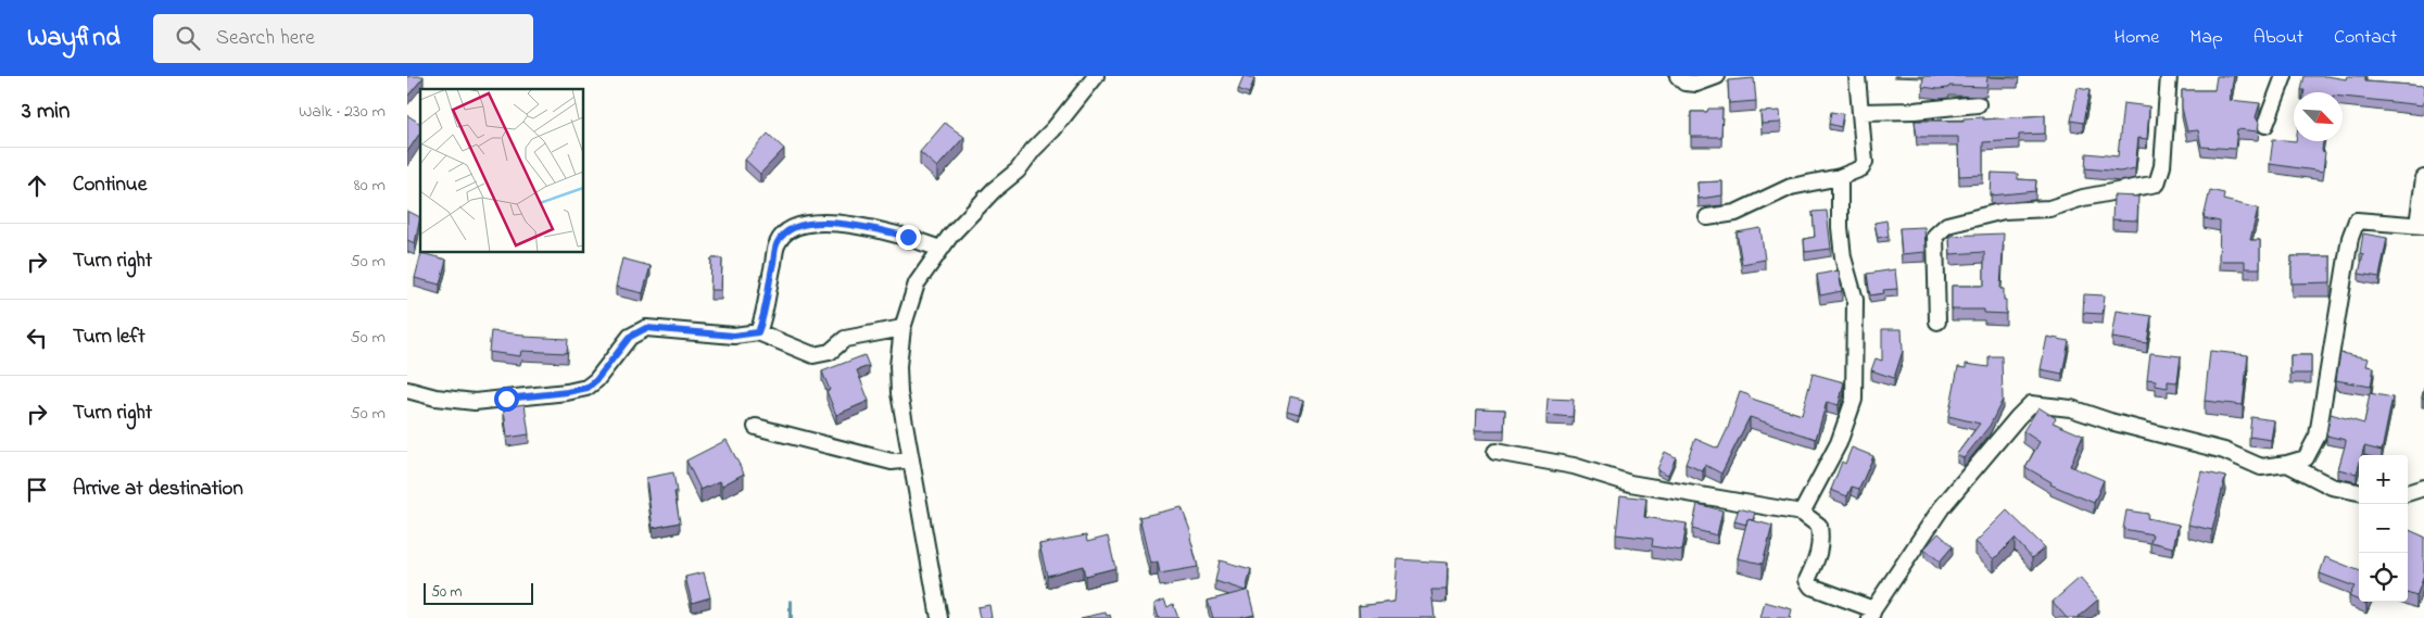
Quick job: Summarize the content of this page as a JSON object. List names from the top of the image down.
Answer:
{
  "scale_bar": "50 m",
  "north": "bottom right",
  "page": {
    "header": "Wayfind",
    "search": "Search here",
    "nav": [
      "Home",
      "Map",
      "About",
      "Contact"
    ],
    "heading": ["3 min", "Walk · 230 m"],
    "list": [
      ["Continue", "80 m"],
      ["Turn right", "50 m"],
      ["Turn left", "50 m"],
      ["Turn right", "50 m"],
      "Arrive at destination"
    ],
    "map_buttons": ["+", "−"],
    "scale": "50 m"
  }
}
